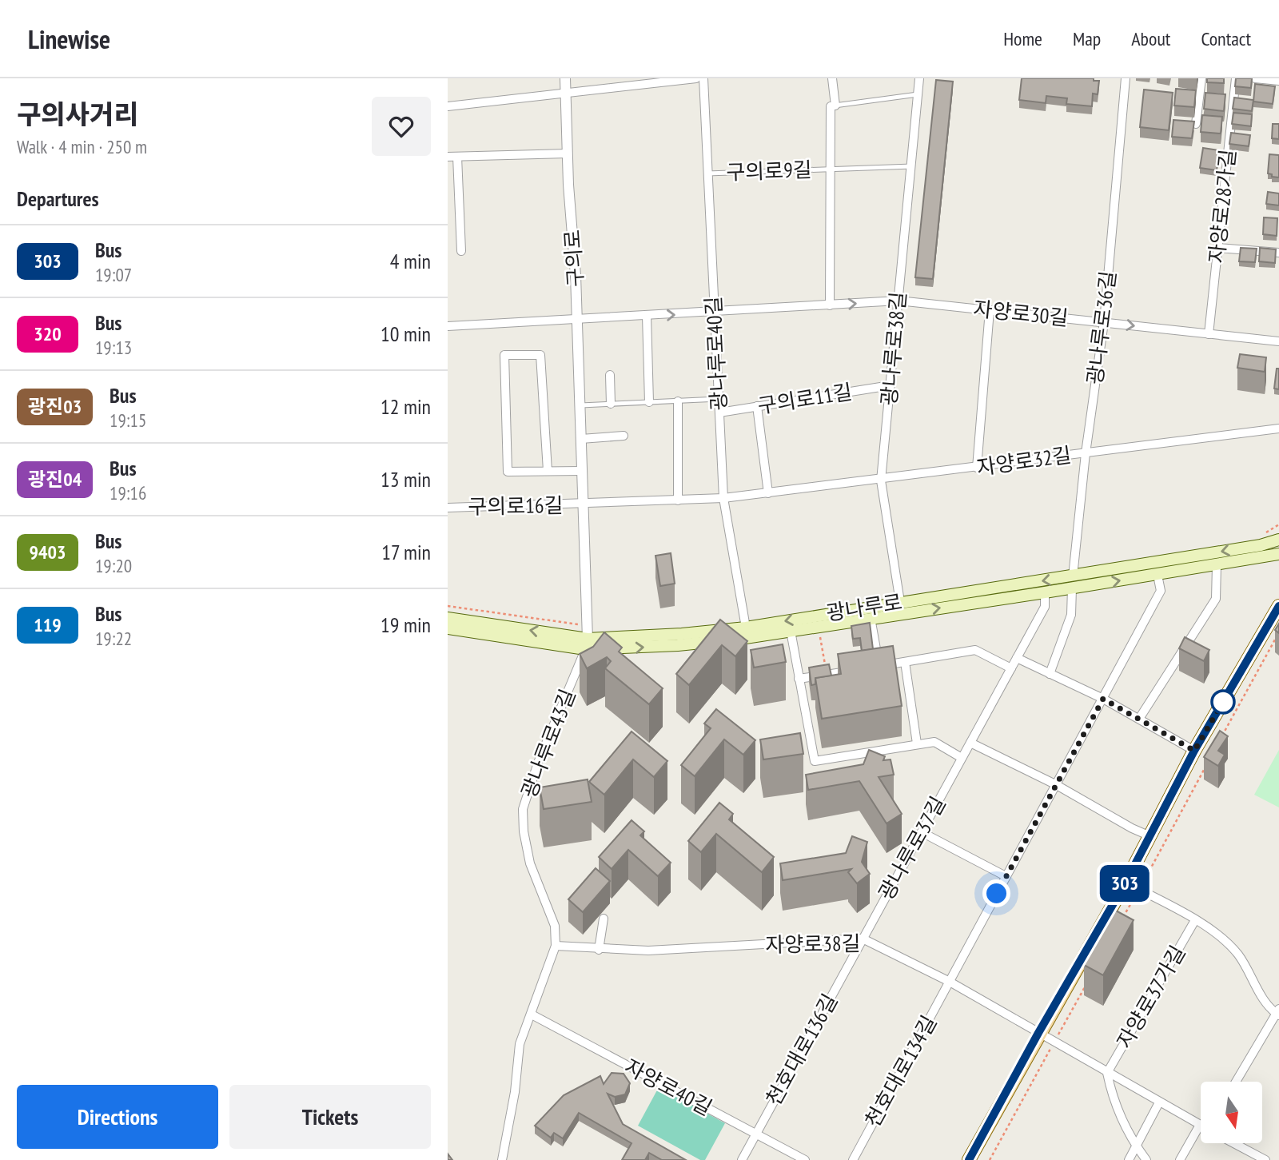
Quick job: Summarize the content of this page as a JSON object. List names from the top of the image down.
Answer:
{
  "streets": {
    "main road": ["광나루로"],
    "street": [
      "구의로9길",
      "자양로28가길",
      "구의로",
      "자양로30길",
      "광나루로36길",
      "광나루로38길",
      "광나루로40길",
      "구의로11길",
      "자양로32길",
      "구의로16길",
      "광나루로43길",
      "광나루로37길",
      "자양로38길",
      "자양로37가길",
      "천호대로136길",
      "천호대로134길",
      "자양로40길"
    ]
  },
  "crossings": [
    ["구의로9길", "광나루로38길"],
    ["구의로9길", "광나루로40길"],
    ["자양로28가길", "자양로30길"],
    ["구의로", "자양로30길"],
    ["구의로", "자양로32길"],
    ["구의로", "구의로16길"],
    ["구의로", "광나루로"],
    ["구의로", "광나루로43길"],
    ["자양로30길", "광나루로36길"],
    ["자양로30길", "광나루로38길"],
    ["자양로30길", "광나루로40길"],
    ["광나루로36길", "자양로32길"],
    ["광나루로36길", "광나루로"],
    ["광나루로38길", "구의로11길"],
    ["광나루로38길", "자양로32길"],
    ["광나루로38길", "광나루로"],
    ["광나루로40길", "구의로11길"],
    ["광나루로40길", "자양로32길"],
    ["광나루로40길", "광나루로"],
    ["자양로32길", "구의로16길"],
    ["광나루로", "광나루로43길"],
    ["광나루로", "광나루로37길"],
    ["광나루로", "천호대로134길"],
    ["광나루로43길", "자양로38길"],
    ["광나루로37길", "자양로38길"],
    ["광나루로37길", "천호대로136길"],
    ["자양로38길", "자양로37가길"],
    ["자양로38길", "천호대로136길"],
    ["자양로38길", "천호대로134길"],
    ["천호대로136길", "자양로40길"]
  ],
  "lines": ["bus line 303"],
  "north": "bottom",
  "page": {
    "header": "Linewise",
    "nav": [
      "Home",
      "Map",
      "About",
      "Contact"
    ],
    "heading": [
      ["구의사거리", "Walk · 4 min · 250 m"],
      "Departures"
    ],
    "on_map": "303",
    "list": [
      {
        "mark": "303",
        "name": "Bus",
        "note": "19:07",
        "value": "4 min"
      },
      {
        "mark": "320",
        "name": "Bus",
        "note": "19:13",
        "value": "10 min"
      },
      {
        "mark": "광진03",
        "name": "Bus",
        "note": "19:15",
        "value": "12 min"
      },
      {
        "mark": "광진04",
        "name": "Bus",
        "note": "19:16",
        "value": "13 min"
      },
      {
        "mark": "9403",
        "name": "Bus",
        "note": "19:20",
        "value": "17 min"
      },
      {
        "mark": "119",
        "name": "Bus",
        "note": "19:22",
        "value": "19 min"
      }
    ],
    "buttons": ["Directions", "Tickets"]
  }
}
